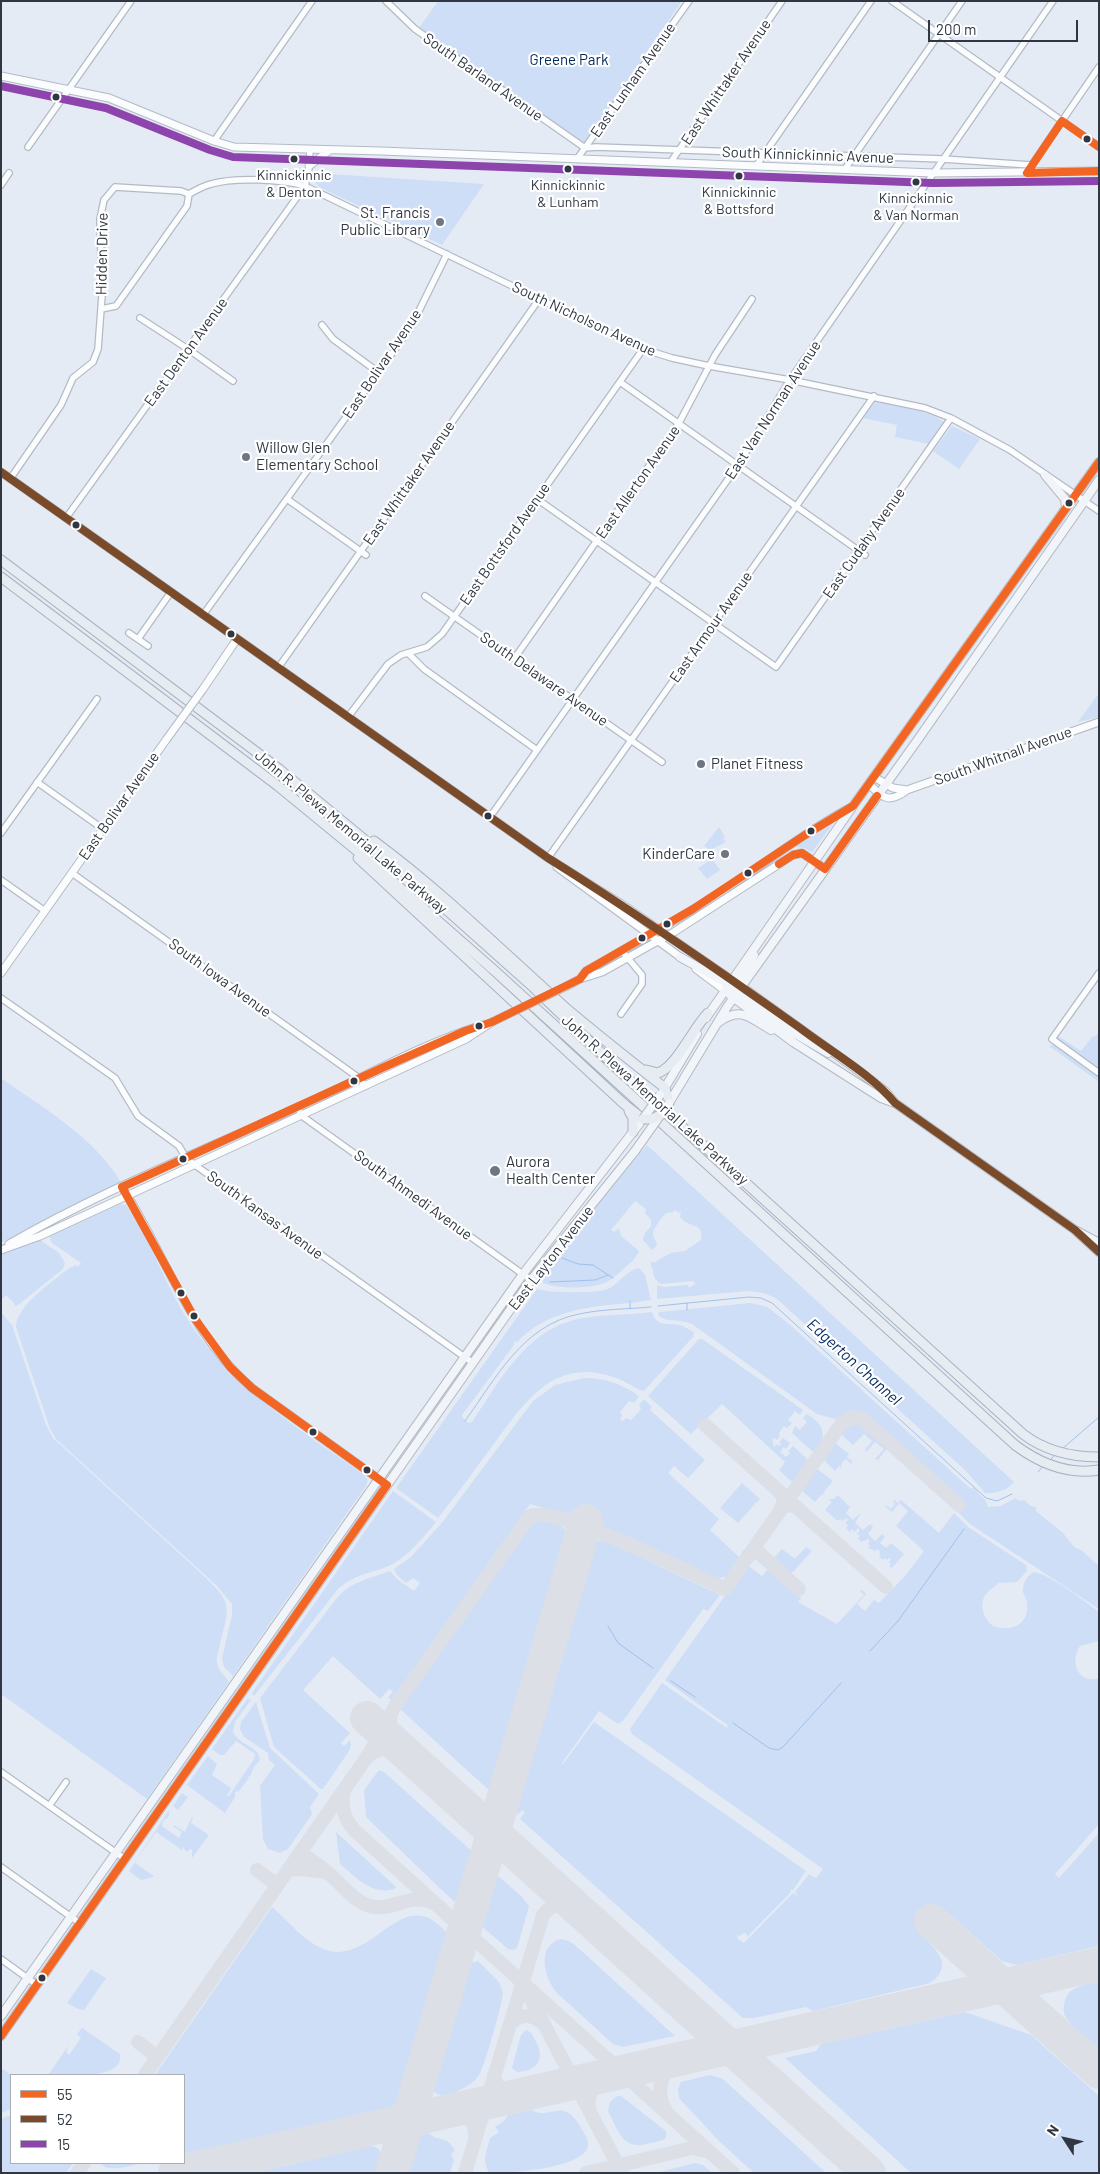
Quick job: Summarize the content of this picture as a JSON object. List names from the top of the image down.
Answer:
{
  "streets": {
    "main road": ["John R. Plewa Memorial Lake Parkway", "East Layton Avenue"],
    "street": [
      "South Barland Avenue",
      "East Lunham Avenue",
      "East Whittaker Avenue",
      "South Kinnickinnic Avenue",
      "Hidden Drive",
      "South Nicholson Avenue",
      "East Denton Avenue",
      "East Bolivar Avenue",
      "East Van Norman Avenue",
      "East Allerton Avenue",
      "East Cudahy Avenue",
      "East Bottsford Avenue",
      "East Armour Avenue",
      "South Delaware Avenue",
      "South Whitnall Avenue",
      "South Iowa Avenue",
      "South Ahmedi Avenue",
      "South Kansas Avenue"
    ]
  },
  "crossings": [
    ["South Barland Avenue", "East Lunham Avenue"],
    ["South Barland Avenue", "South Kinnickinnic Avenue"],
    ["East Lunham Avenue", "South Kinnickinnic Avenue"],
    ["East Whittaker Avenue", "South Kinnickinnic Avenue"],
    ["East Whittaker Avenue", "South Nicholson Avenue"],
    ["South Kinnickinnic Avenue", "East Van Norman Avenue"],
    ["South Nicholson Avenue", "East Denton Avenue"],
    ["South Nicholson Avenue", "East Bolivar Avenue"],
    ["South Nicholson Avenue", "East Van Norman Avenue"],
    ["South Nicholson Avenue", "East Allerton Avenue"],
    ["South Nicholson Avenue", "East Cudahy Avenue"],
    ["South Nicholson Avenue", "East Bottsford Avenue"],
    ["South Nicholson Avenue", "East Armour Avenue"],
    ["South Nicholson Avenue", "East Layton Avenue"],
    ["East Bolivar Avenue", "South Iowa Avenue"],
    ["East Van Norman Avenue", "South Delaware Avenue"],
    ["East Allerton Avenue", "South Delaware Avenue"],
    ["East Cudahy Avenue", "East Armour Avenue"],
    ["East Bottsford Avenue", "South Delaware Avenue"],
    ["East Armour Avenue", "South Delaware Avenue"],
    ["South Whitnall Avenue", "East Layton Avenue"],
    ["South Ahmedi Avenue", "East Layton Avenue"],
    ["South Kansas Avenue", "East Layton Avenue"]
  ],
  "water": ["Edgerton Channel"],
  "parks": ["Greene Park"],
  "places": [
    "Kinnickinnic & Denton",
    "Kinnickinnic & Lunham",
    "Kinnickinnic & Bottsford",
    "Kinnickinnic & Van Norman",
    "St. Francis Public Library",
    "Willow Glen Elementary School",
    "Planet Fitness",
    "KinderCare",
    "Aurora Health Center"
  ],
  "lines": ["transit line 15", "transit line 55", "transit line 52"],
  "legend": ["55", "52", "15"],
  "scale_bar": "200 m",
  "north": "top left"
}
